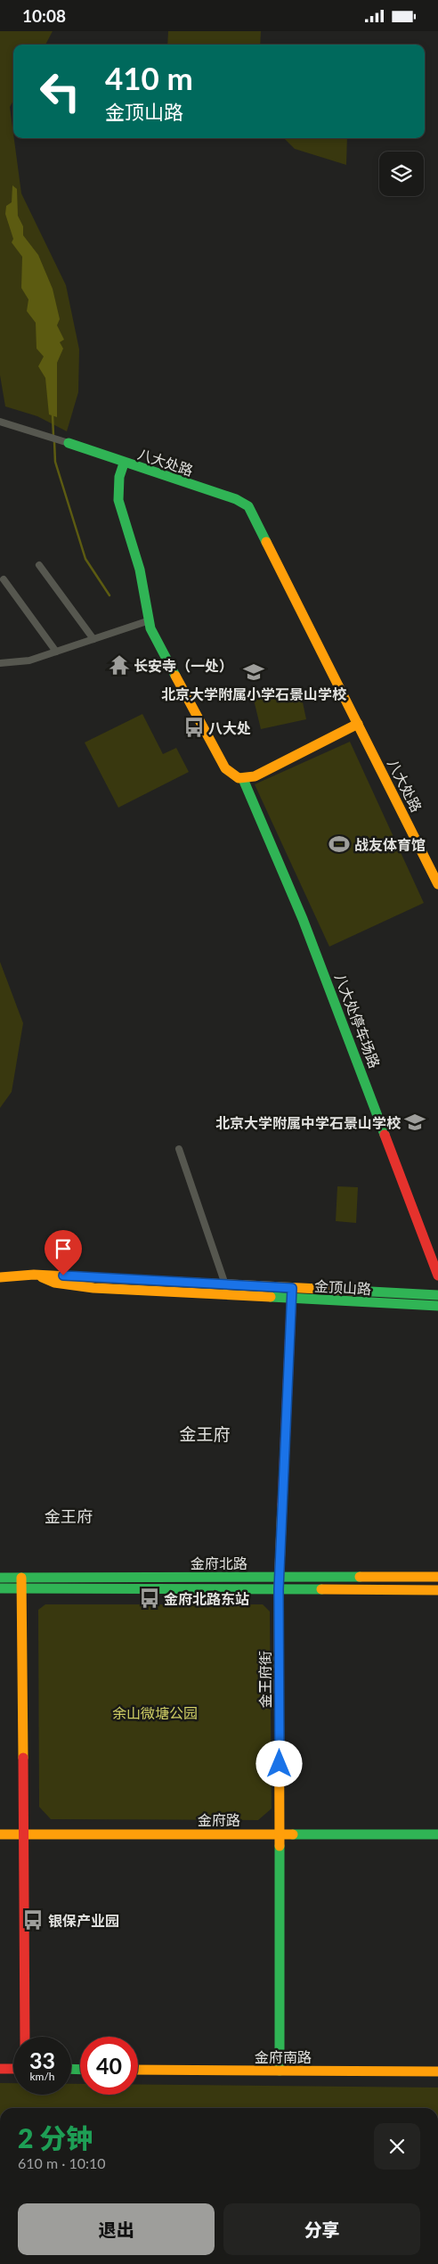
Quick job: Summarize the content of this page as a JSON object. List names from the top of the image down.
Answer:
{
  "streets": {
    "street": [
      "八大处路",
      "八大处停车场路",
      "金顶山路",
      "金府北路",
      "金王府街",
      "金府路",
      "金府南路"
    ]
  },
  "crossings": [
    ["金顶山路", "金王府街"],
    ["金府北路", "金王府街"],
    ["金王府街", "金府路"],
    ["金王府街", "金府南路"]
  ],
  "districts": ["金王府", "金王府"],
  "parks": ["余山微塘公园"],
  "places": {
    "temple": ["长安寺（一处）"],
    "school or university": ["北京大学附属小学石景山学校", "北京大学附属中学石景山学校"],
    "bus stop": ["八大处", "金府北路东站", "银保产业园"],
    "sports": ["战友体育馆"]
  },
  "page": {
    "status": "10:08",
    "turn": ["410 m", "金顶山路"],
    "speed": "33 km/h",
    "limit": "40",
    "heading": ["2 分钟", "610 m · 10:10"],
    "buttons": ["退出", "分享"]
  }
}
